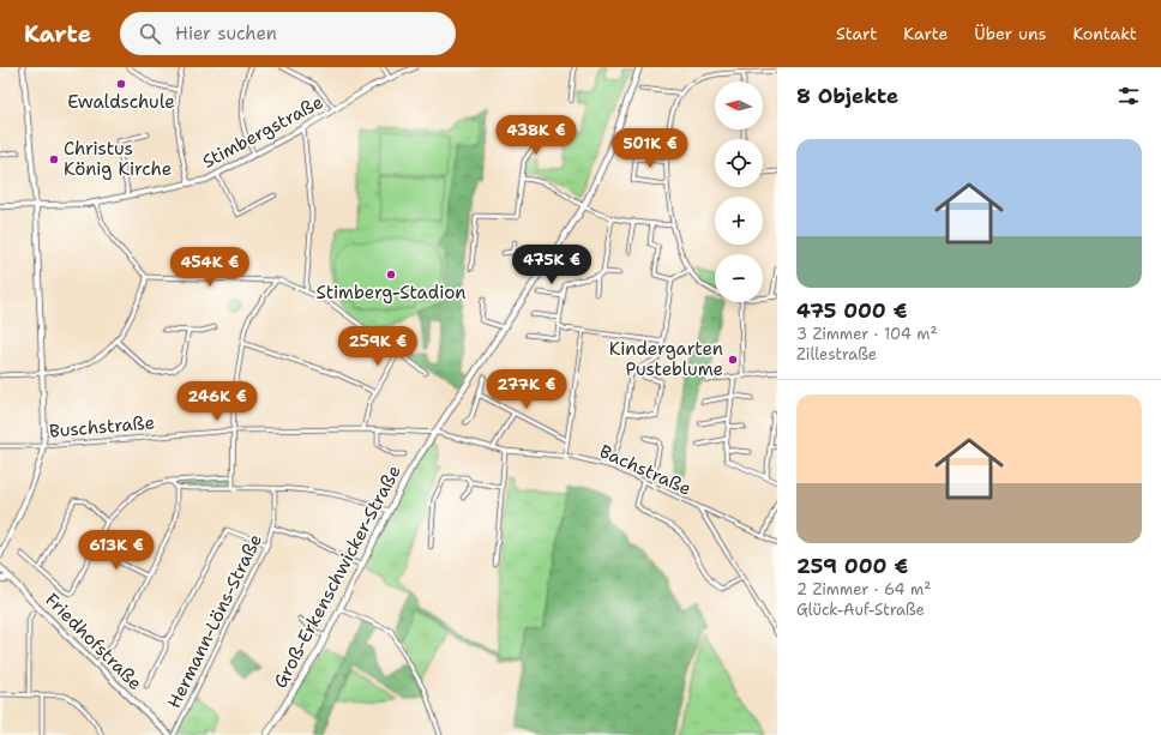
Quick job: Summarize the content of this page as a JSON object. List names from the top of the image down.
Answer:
{
  "streets": {
    "main road": ["Groß-Erkenschwicker-Straße", "Friedhofstraße"],
    "street": [
      "Stimbergstraße",
      "Buschstraße",
      "Bachstraße",
      "Hermann-Löns-Straße"
    ]
  },
  "crossings": [
    ["Buschstraße", "Bachstraße"],
    ["Buschstraße", "Groß-Erkenschwicker-Straße"],
    ["Bachstraße", "Groß-Erkenschwicker-Straße"]
  ],
  "places": [
    "Ewaldschule",
    "Christus König Kirche",
    "Stimberg-Stadion",
    "Kindergarten Pusteblume"
  ],
  "north": "left",
  "page": {
    "header": "Karte",
    "search": "Hier suchen",
    "nav": [
      "Start",
      "Karte",
      "Über uns",
      "Kontakt"
    ],
    "heading": "8 Objekte",
    "map_buttons": ["+", "−"],
    "price": [
      "438K €",
      "501K €",
      "475K €",
      "454K €",
      "259K €",
      "277K €",
      "246K €",
      "613K €"
    ],
    "list": [
      {
        "name": "475 000 €",
        "note": "3 Zimmer · 104 m² · Zillestraße"
      },
      {
        "name": "259 000 €",
        "note": "2 Zimmer · 64 m² · Glück-Auf-Straße"
      }
    ]
  }
}
